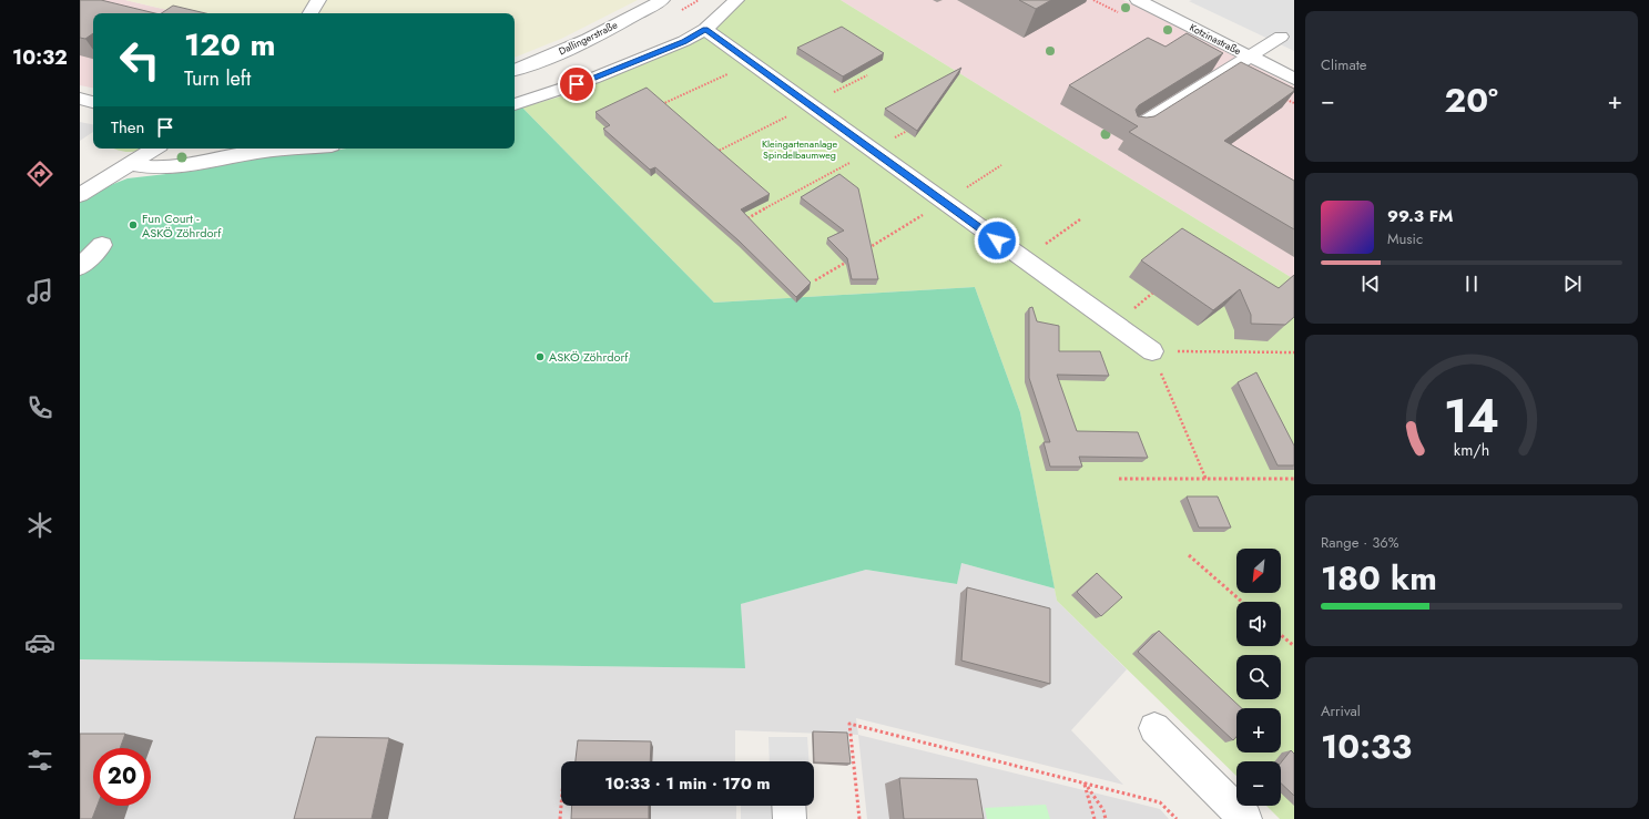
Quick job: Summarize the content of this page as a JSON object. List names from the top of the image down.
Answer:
{
  "streets": {
    "street": ["Dallingerstraße", "Kotzinastraße"]
  },
  "parks": ["Kleingartenanlage Spindelbaumweg"],
  "places": ["Fun Court - ASKÖ Zöhrdorf", "ASKÖ Zöhrdorf"],
  "north": "bottom left",
  "page": {
    "tabs": "10:32",
    "tile": [
      "Climate",
      ["Range · 36%", "180 km"],
      ["Arrival", "10:33"]
    ],
    "turn": ["120 m", "Turn left"],
    "heat": ["−", "20°", "+"],
    "then": "Then",
    "song": ["99.3 FM", "Music"],
    "map_buttons": ["+", "−"],
    "limit": "20",
    "trip": "10:33 · 1 min · 170 m",
    "gauge": ["14", "km/h"]
  }
}
